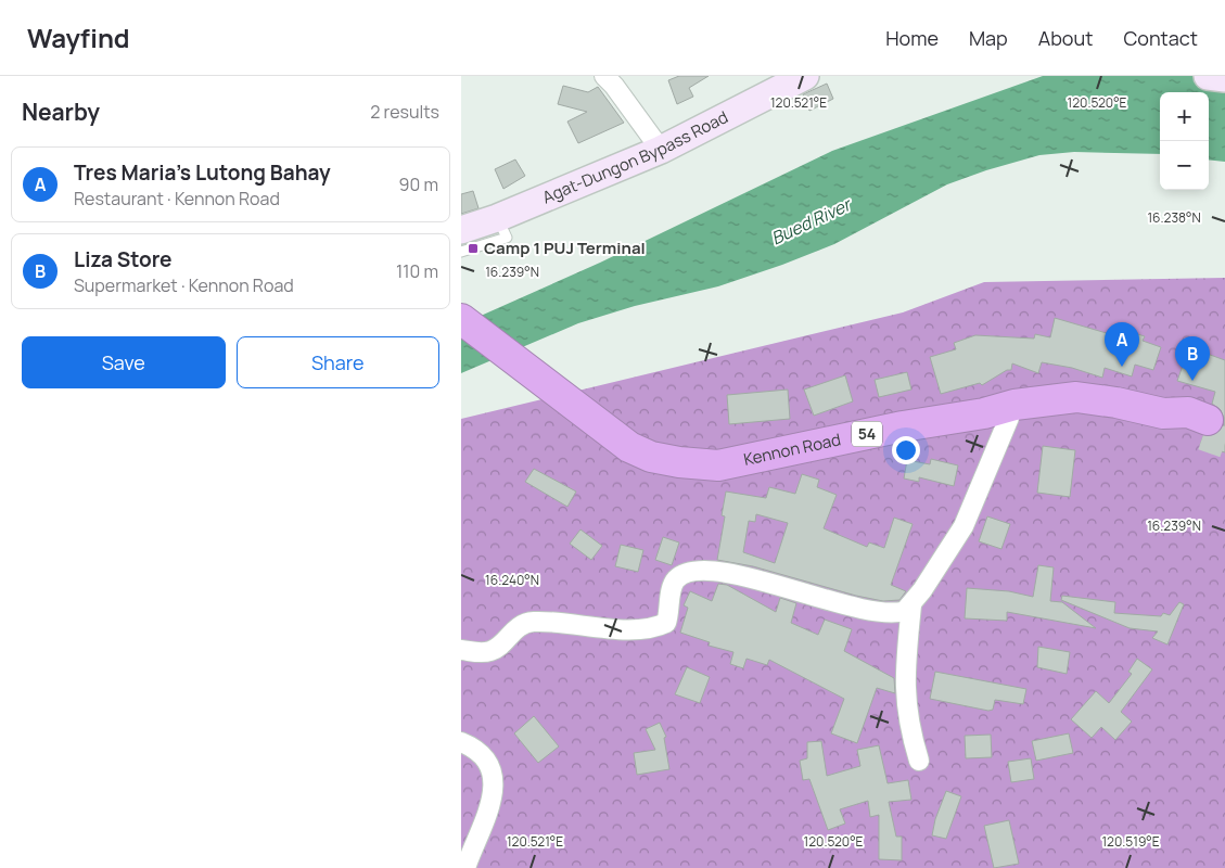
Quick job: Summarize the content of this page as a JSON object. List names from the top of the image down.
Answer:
{
  "streets": {
    "highway": ["54", "Kennon Road"],
    "street": ["Agat-Dungon Bypass Road"]
  },
  "water": ["Bued River"],
  "places": {
    "transit": ["Camp 1 PUJ Terminal"]
  },
  "page": {
    "header": "Wayfind",
    "nav": [
      "Home",
      "Map",
      "About",
      "Contact"
    ],
    "heading": ["Nearby", "2 results"],
    "map_buttons": ["+", "−"],
    "list": [
      {
        "mark": "A",
        "name": "Tres Maria's Lutong Bahay",
        "note": "Restaurant · Kennon Road",
        "value": "90 m"
      },
      {
        "mark": "B",
        "name": "Liza Store",
        "note": "Supermarket · Kennon Road",
        "value": "110 m"
      }
    ],
    "buttons": ["Save", "Share"],
    "pins": ["A", "B"]
  },
  "coordinates": [
    "120.521°E",
    "120.520°E",
    "16.238°N",
    "16.239°N",
    "16.240°N",
    "120.519°E"
  ]
}
